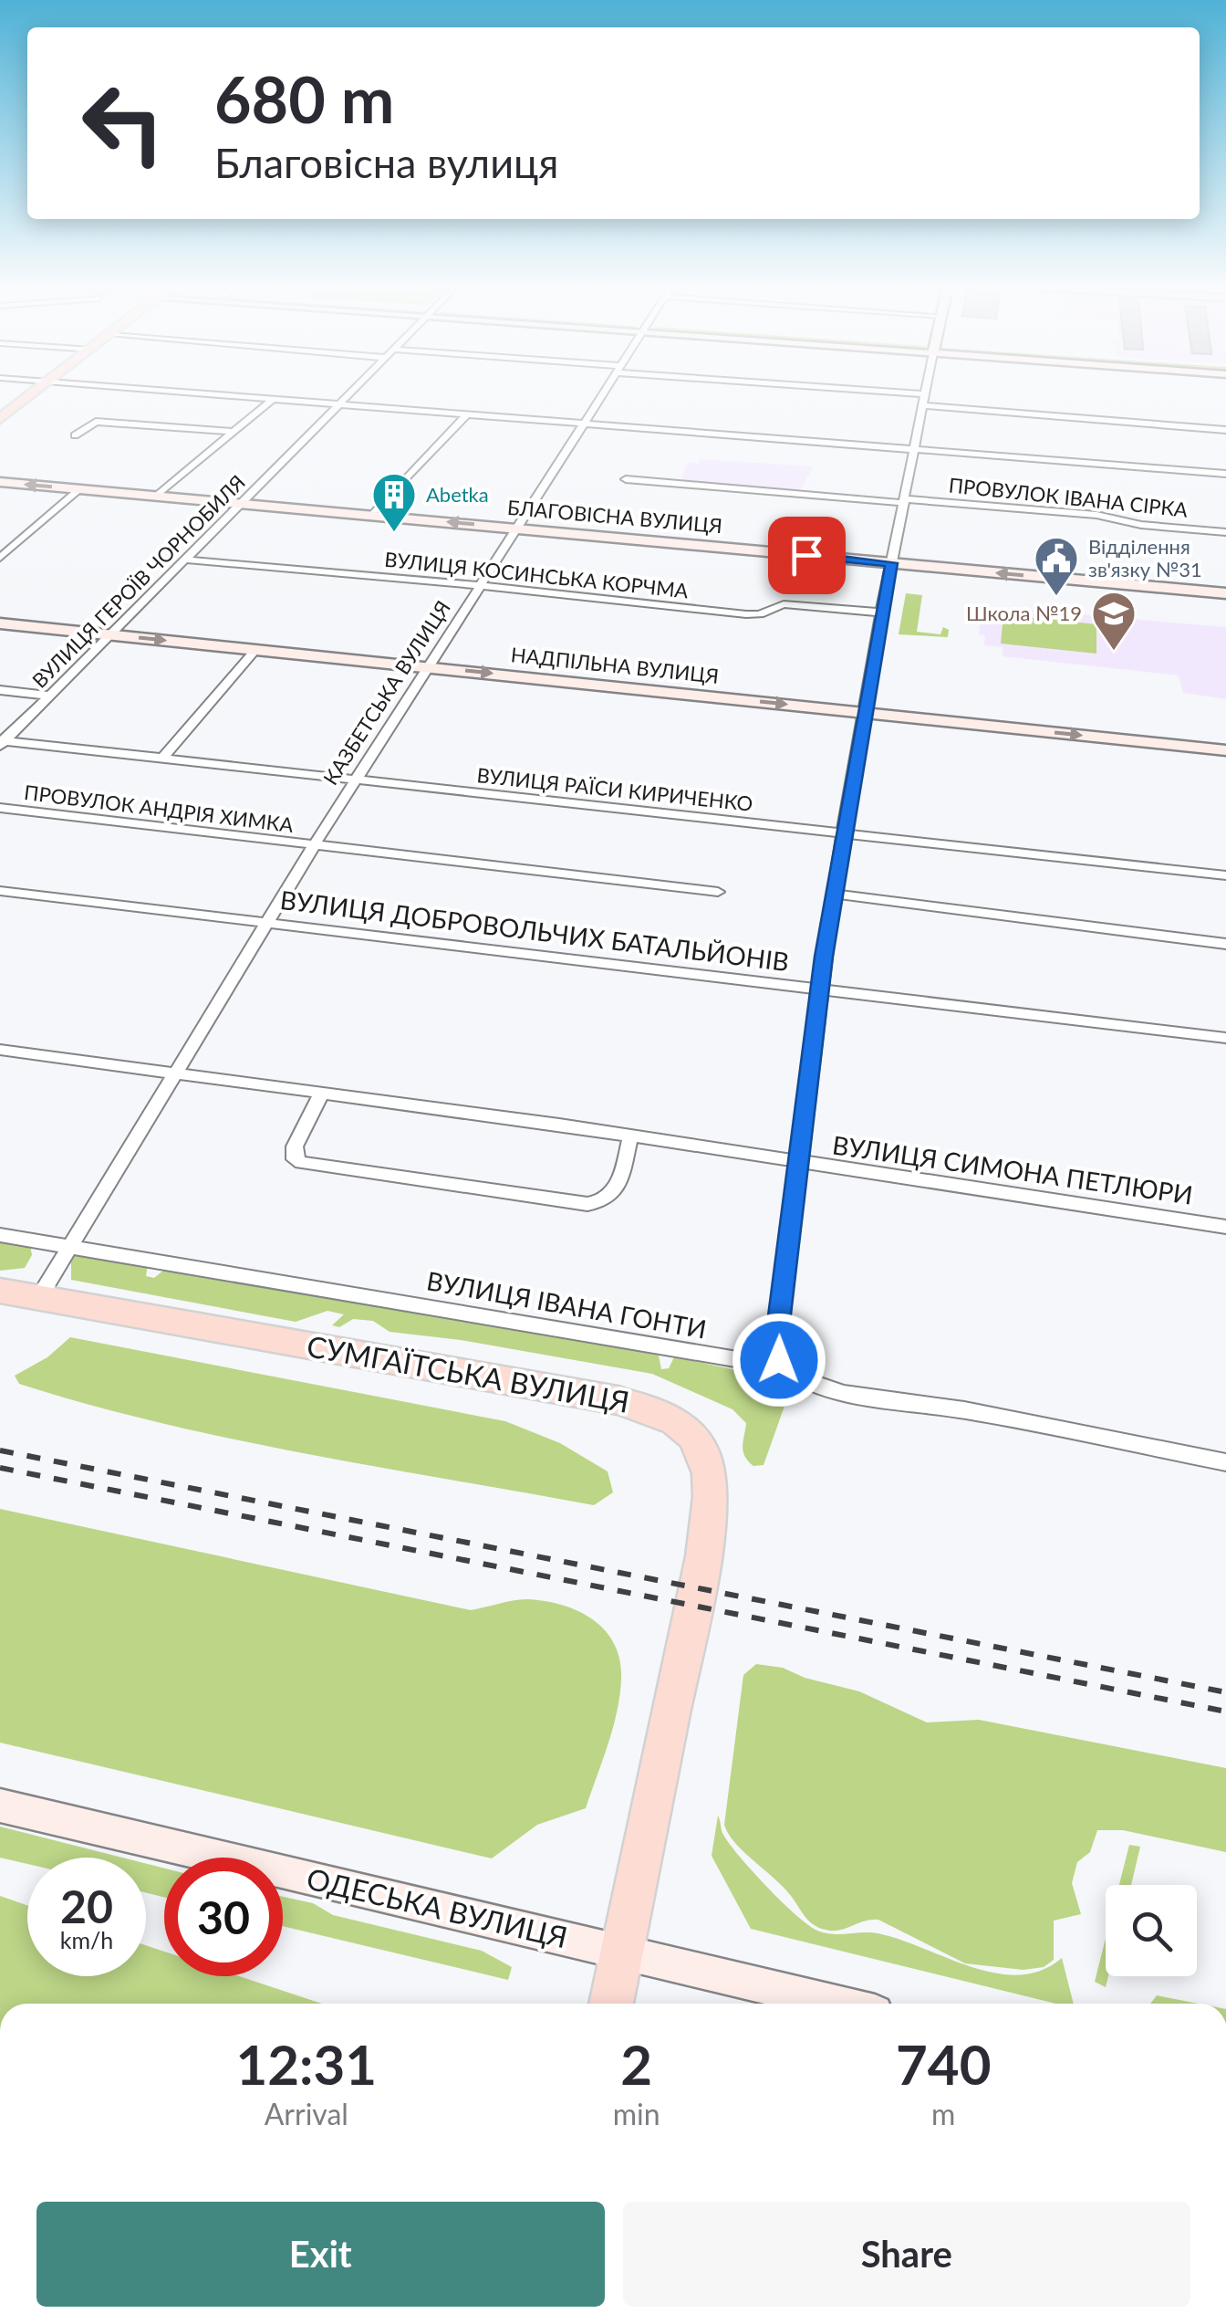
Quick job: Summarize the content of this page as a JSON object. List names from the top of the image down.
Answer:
{
  "streets": {
    "main road": [
      "БЛАГОВІСНА ВУЛИЦЯ",
      "НАДПІЛЬНА ВУЛИЦЯ",
      "СУМГАЇТСЬКА ВУЛИЦЯ",
      "ОДЕСЬКА ВУЛИЦЯ"
    ],
    "street": [
      "ПРОВУЛОК ІВАНА СІРКА",
      "ВУЛИЦЯ КОСИНСЬКА КОРЧМА",
      "ВУЛИЦЯ ГЕРОЇВ ЧОРНОБИЛЯ",
      "КАЗБЕТСЬКА ВУЛИЦЯ",
      "ВУЛИЦЯ РАЇСИ КИРИЧЕНКО",
      "ПРОВУЛОК АНДРІЯ ХИМКА",
      "ВУЛИЦЯ ДОБРОВОЛЬЧИХ БАТАЛЬЙОНІВ",
      "ВУЛИЦЯ СИМОНА ПЕТЛЮРИ",
      "ВУЛИЦЯ ІВАНА ГОНТИ"
    ]
  },
  "crossings": [
    ["БЛАГОВІСНА ВУЛИЦЯ", "ВУЛИЦЯ ГЕРОЇВ ЧОРНОБИЛЯ"],
    ["БЛАГОВІСНА ВУЛИЦЯ", "КАЗБЕТСЬКА ВУЛИЦЯ"],
    ["ВУЛИЦЯ КОСИНСЬКА КОРЧМА", "ВУЛИЦЯ ГЕРОЇВ ЧОРНОБИЛЯ"],
    ["ВУЛИЦЯ КОСИНСЬКА КОРЧМА", "КАЗБЕТСЬКА ВУЛИЦЯ"],
    ["ВУЛИЦЯ ГЕРОЇВ ЧОРНОБИЛЯ", "НАДПІЛЬНА ВУЛИЦЯ"],
    ["ВУЛИЦЯ ГЕРОЇВ ЧОРНОБИЛЯ", "ВУЛИЦЯ РАЇСИ КИРИЧЕНКО"],
    ["НАДПІЛЬНА ВУЛИЦЯ", "КАЗБЕТСЬКА ВУЛИЦЯ"],
    ["КАЗБЕТСЬКА ВУЛИЦЯ", "ВУЛИЦЯ РАЇСИ КИРИЧЕНКО"],
    ["КАЗБЕТСЬКА ВУЛИЦЯ", "ПРОВУЛОК АНДРІЯ ХИМКА"],
    ["КАЗБЕТСЬКА ВУЛИЦЯ", "ВУЛИЦЯ ДОБРОВОЛЬЧИХ БАТАЛЬЙОНІВ"],
    ["КАЗБЕТСЬКА ВУЛИЦЯ", "ВУЛИЦЯ СИМОНА ПЕТЛЮРИ"],
    ["КАЗБЕТСЬКА ВУЛИЦЯ", "ВУЛИЦЯ ІВАНА ГОНТИ"],
    ["КАЗБЕТСЬКА ВУЛИЦЯ", "СУМГАЇТСЬКА ВУЛИЦЯ"],
    ["СУМГАЇТСЬКА ВУЛИЦЯ", "ОДЕСЬКА ВУЛИЦЯ"]
  ],
  "one_way": ["БЛАГОВІСНА ВУЛИЦЯ", "НАДПІЛЬНА ВУЛИЦЯ"],
  "places": {
    "building": ["Abetka"],
    "public building": ["Відділення зв'язку №31"],
    "school or university": ["Школа №19"]
  },
  "page": {
    "turn": ["680 m", "Благовісна вулиця"],
    "speed": "20 km/h",
    "limit": "30",
    "eta": [
      "12:31",
      "Arrival",
      "2",
      "min",
      "740",
      "m"
    ],
    "buttons": ["Exit", "Share"]
  }
}
